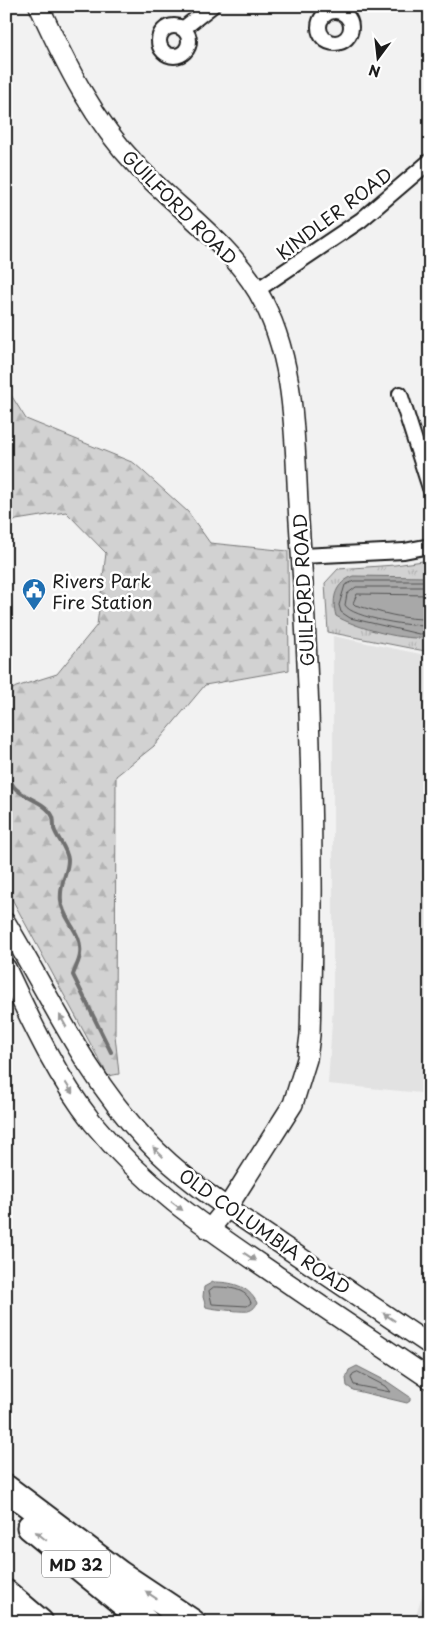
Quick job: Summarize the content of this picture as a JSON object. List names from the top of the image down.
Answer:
{
  "streets": {
    "highway": ["MD 32"],
    "street": ["GUILFORD ROAD", "KINDLER ROAD", "OLD COLUMBIA ROAD"]
  },
  "crossings": [
    ["GUILFORD ROAD", "KINDLER ROAD"],
    ["GUILFORD ROAD", "OLD COLUMBIA ROAD"]
  ],
  "places": {
    "public building": ["Rivers Park Fire Station"]
  },
  "north": "bottom"
}
